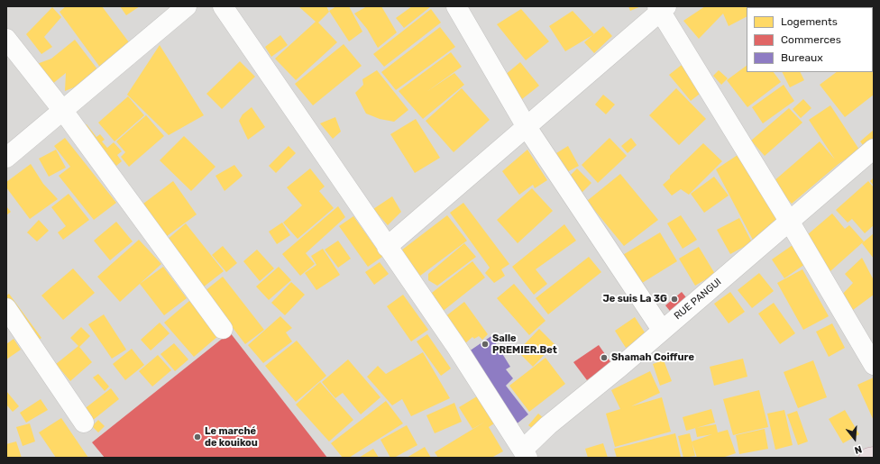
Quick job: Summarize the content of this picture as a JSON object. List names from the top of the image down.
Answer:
{
  "streets": {
    "street": ["RUE PANGUI"]
  },
  "places": [
    "Je suis La 3G",
    "Salle PREMIER.Bet",
    "Shamah Coiffure",
    "Le marché de kouikou"
  ],
  "legend": ["Logements", "Commerces", "Bureaux"],
  "north": "bottom"
}
